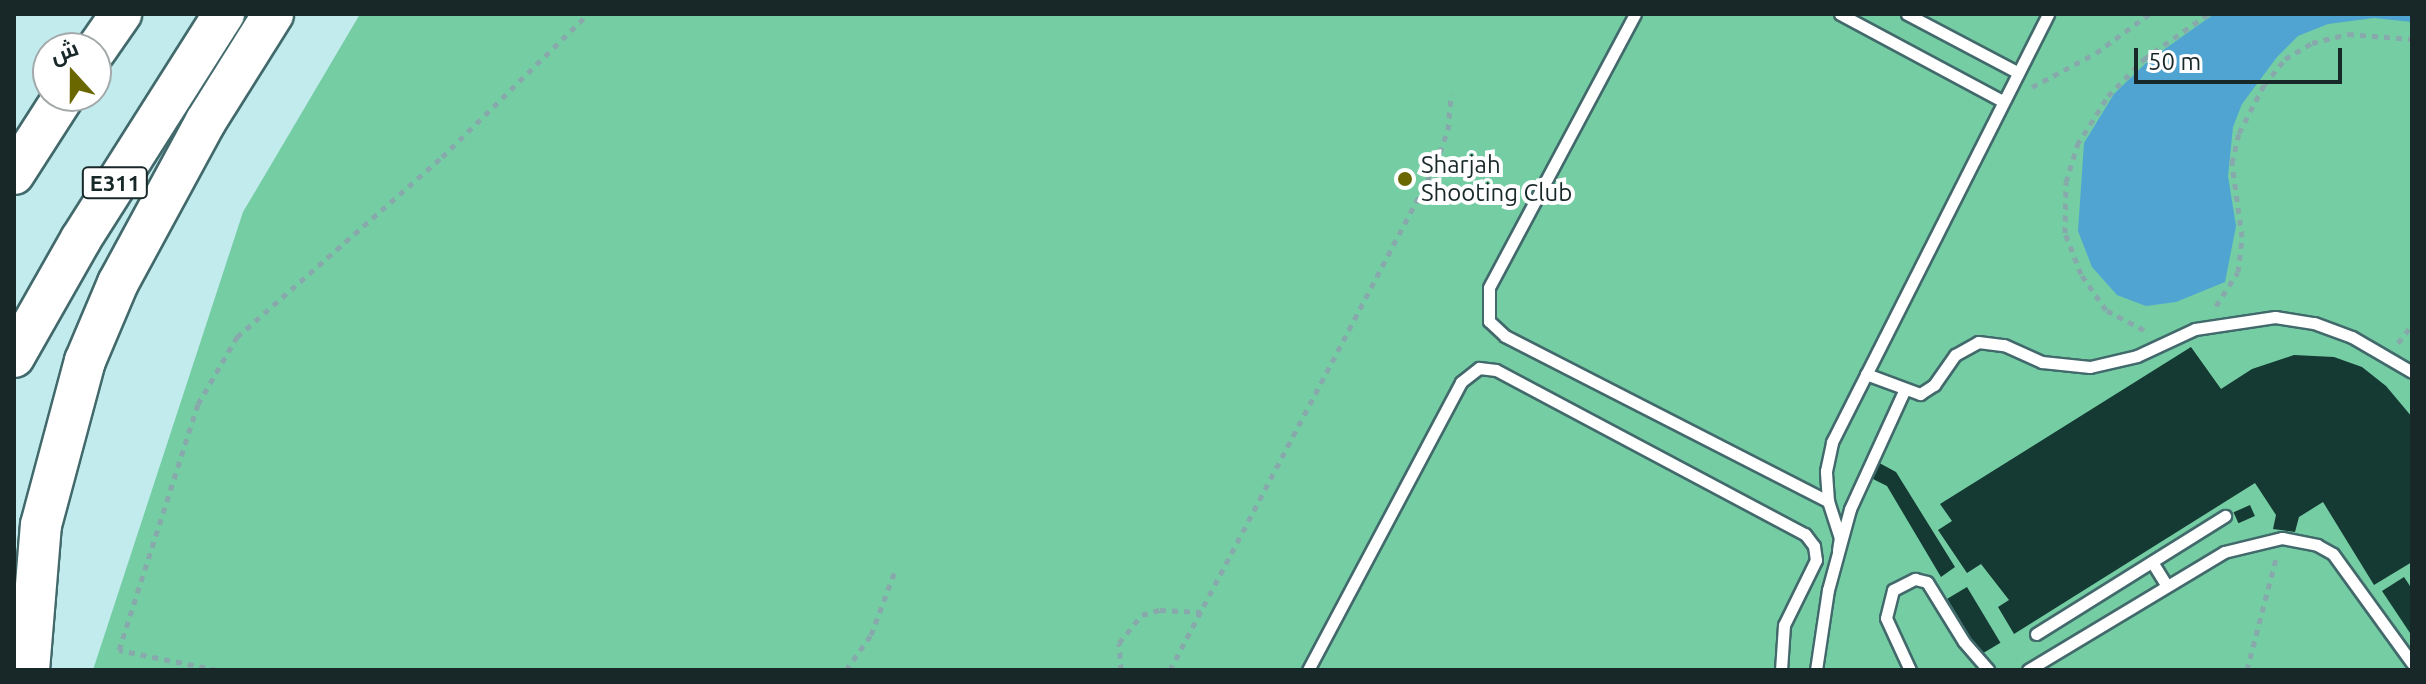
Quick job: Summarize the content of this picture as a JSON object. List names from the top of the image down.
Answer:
{
  "streets": {
    "highway": ["E311"]
  },
  "places": ["Sharjah Shooting Club"],
  "scale_bar": "50 m",
  "north": "top"
}
